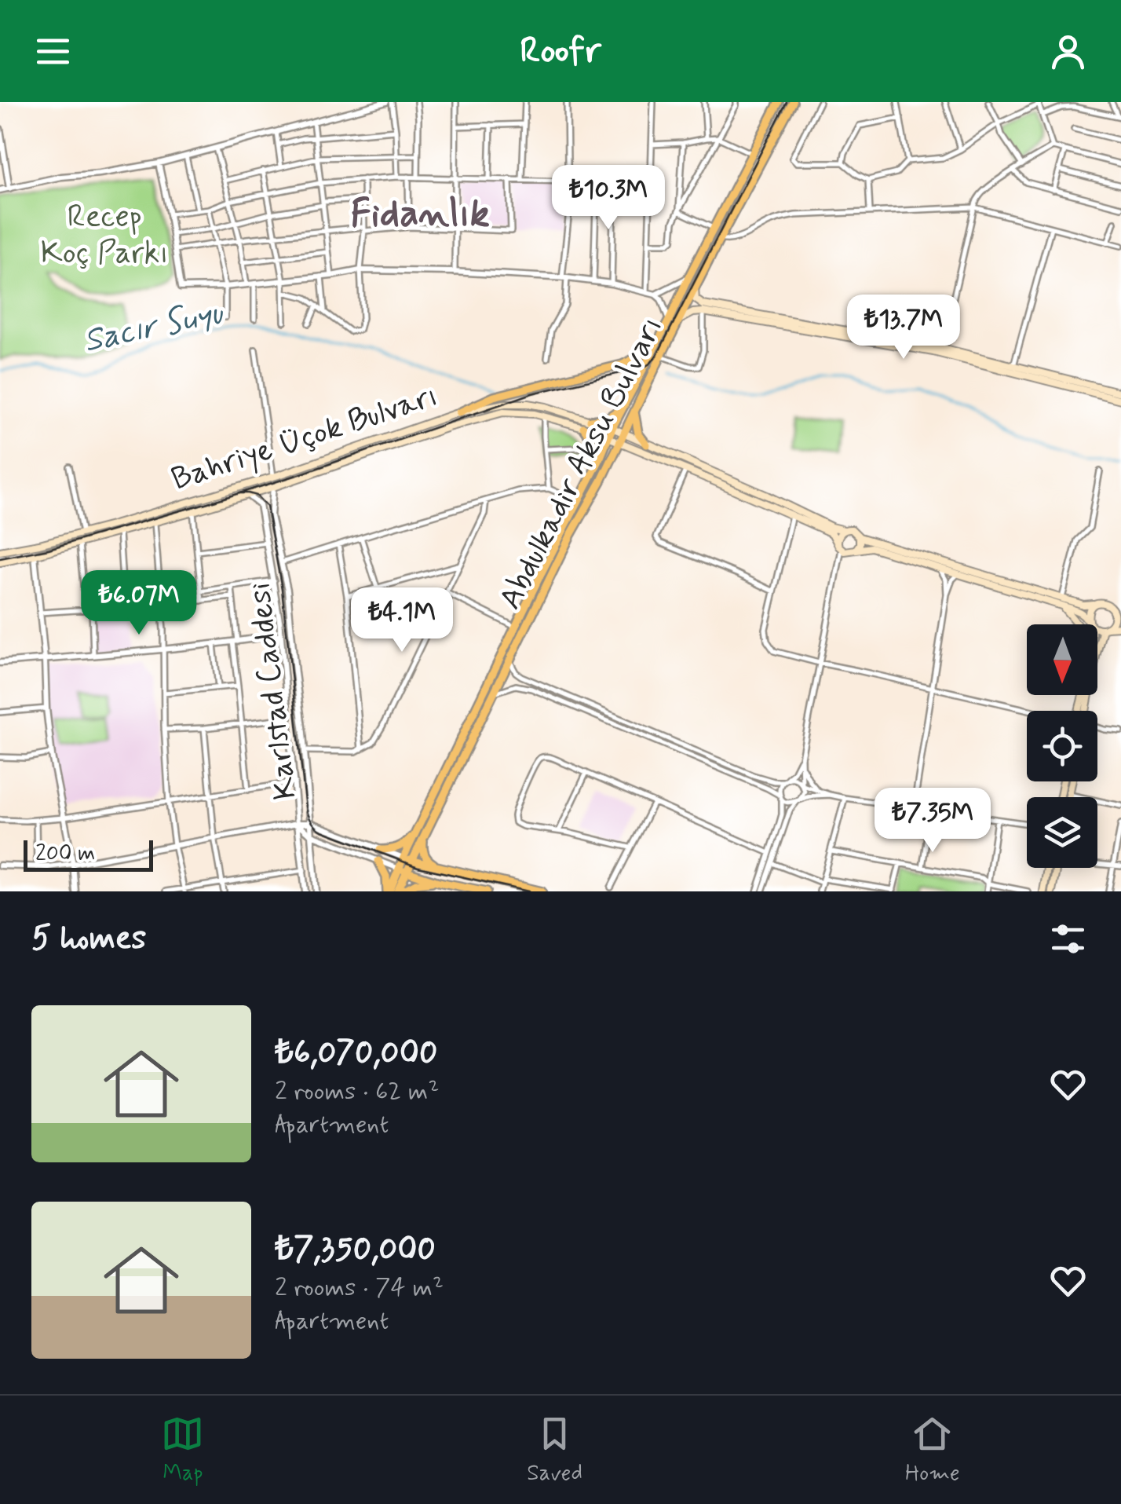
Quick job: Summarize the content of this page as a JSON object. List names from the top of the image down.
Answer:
{
  "streets": {
    "main road": ["Bahriye Üçok Bulvarı", "Abdulkadir Aksu Bulvarı"],
    "street": ["Karlstad Caddesi"]
  },
  "crossings": [
    ["Bahriye Üçok Bulvarı", "Abdulkadir Aksu Bulvarı"],
    ["Bahriye Üçok Bulvarı", "Karlstad Caddesi"]
  ],
  "districts": ["Fidanlık"],
  "water": ["Sacır Suyu"],
  "parks": ["Recep Koç Parkı"],
  "scale_bar": "200 m",
  "north": "bottom",
  "page": {
    "header": "Roofr",
    "price": [
      "₺10.3M",
      "₺13.7M",
      "₺6.07M",
      "₺4.1M",
      "₺7.35M"
    ],
    "scale": "200 m",
    "heading": "5 homes",
    "list": [
      {
        "name": "₺6,070,000",
        "note": "2 rooms · 62 m² · Apartment"
      },
      {
        "name": "₺7,350,000",
        "note": "2 rooms · 74 m² · Apartment"
      }
    ],
    "tabs": ["Map", "Saved", "Home"]
  }
}
